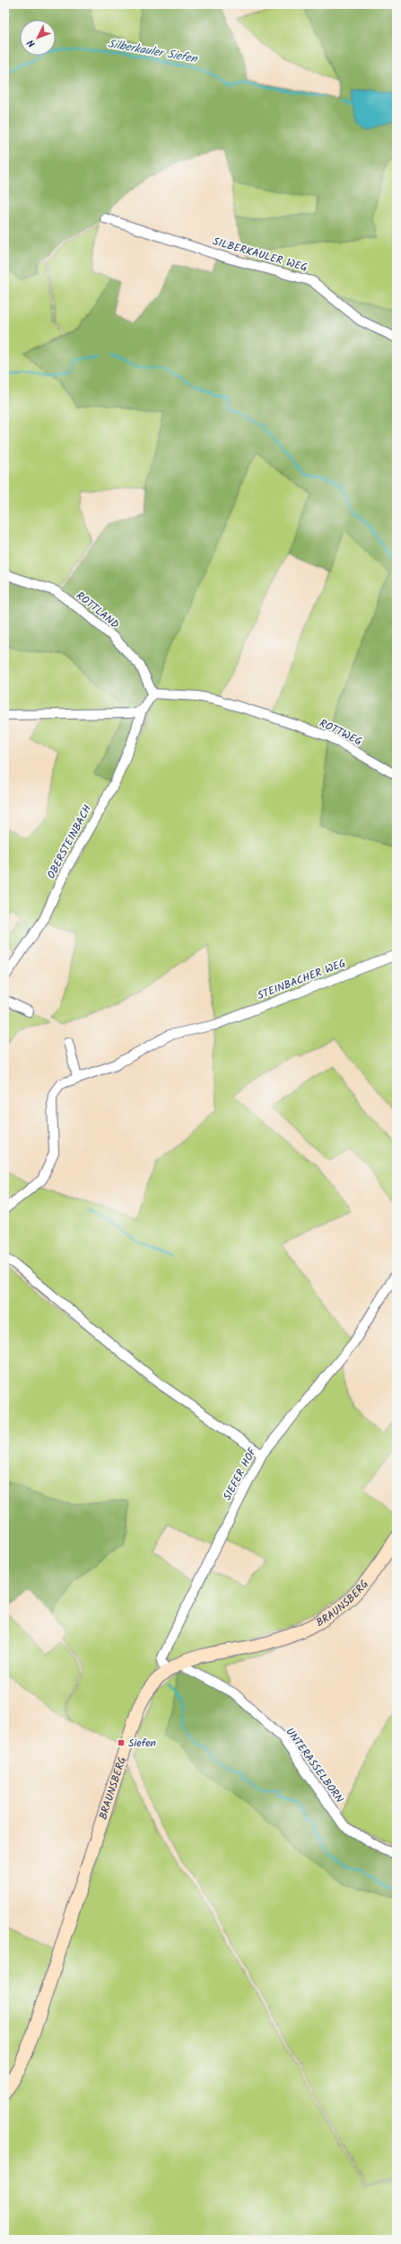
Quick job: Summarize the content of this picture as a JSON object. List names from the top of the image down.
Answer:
{
  "streets": {
    "main road": ["BRAUNSBERG"],
    "street": [
      "SILBERKAULER WEG",
      "ROTTLAND",
      "ROTTWEG",
      "OBERSTEINBACH",
      "STEINBACHER WEG",
      "SIEFER HOF",
      "UNTERASSELBORN"
    ]
  },
  "crossings": [
    ["ROTTLAND", "ROTTWEG"],
    ["SIEFER HOF", "BRAUNSBERG"],
    ["BRAUNSBERG", "UNTERASSELBORN"]
  ],
  "water": ["Silberkauler Siefen"],
  "places": {
    "transit": ["Siefen"]
  },
  "north": "bottom left"
}
